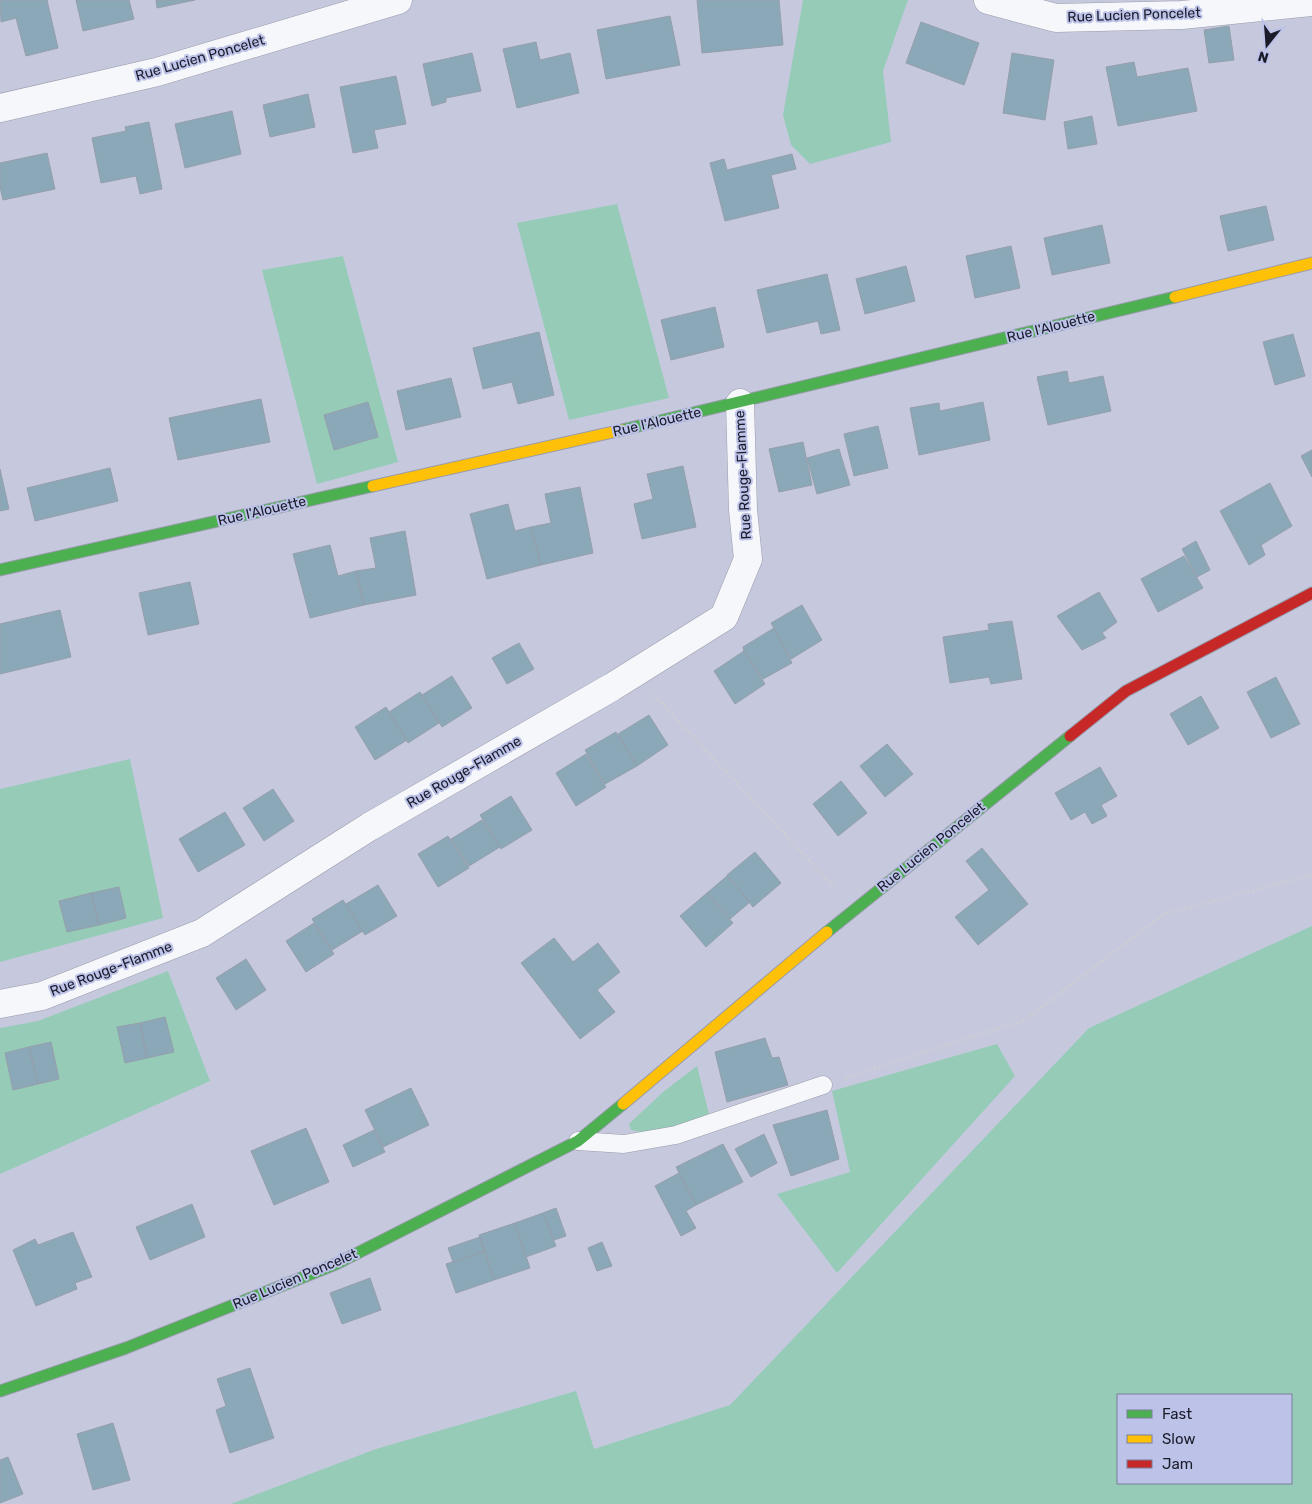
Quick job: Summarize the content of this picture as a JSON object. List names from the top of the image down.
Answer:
{
  "streets": {
    "street": ["Rue Lucien Poncelet", "Rue l'Alouette", "Rue Rouge-Flamme"]
  },
  "crossings": [
    ["Rue l'Alouette", "Rue Rouge-Flamme"]
  ],
  "legend": ["Fast", "Slow", "Jam"],
  "north": "bottom"
}
